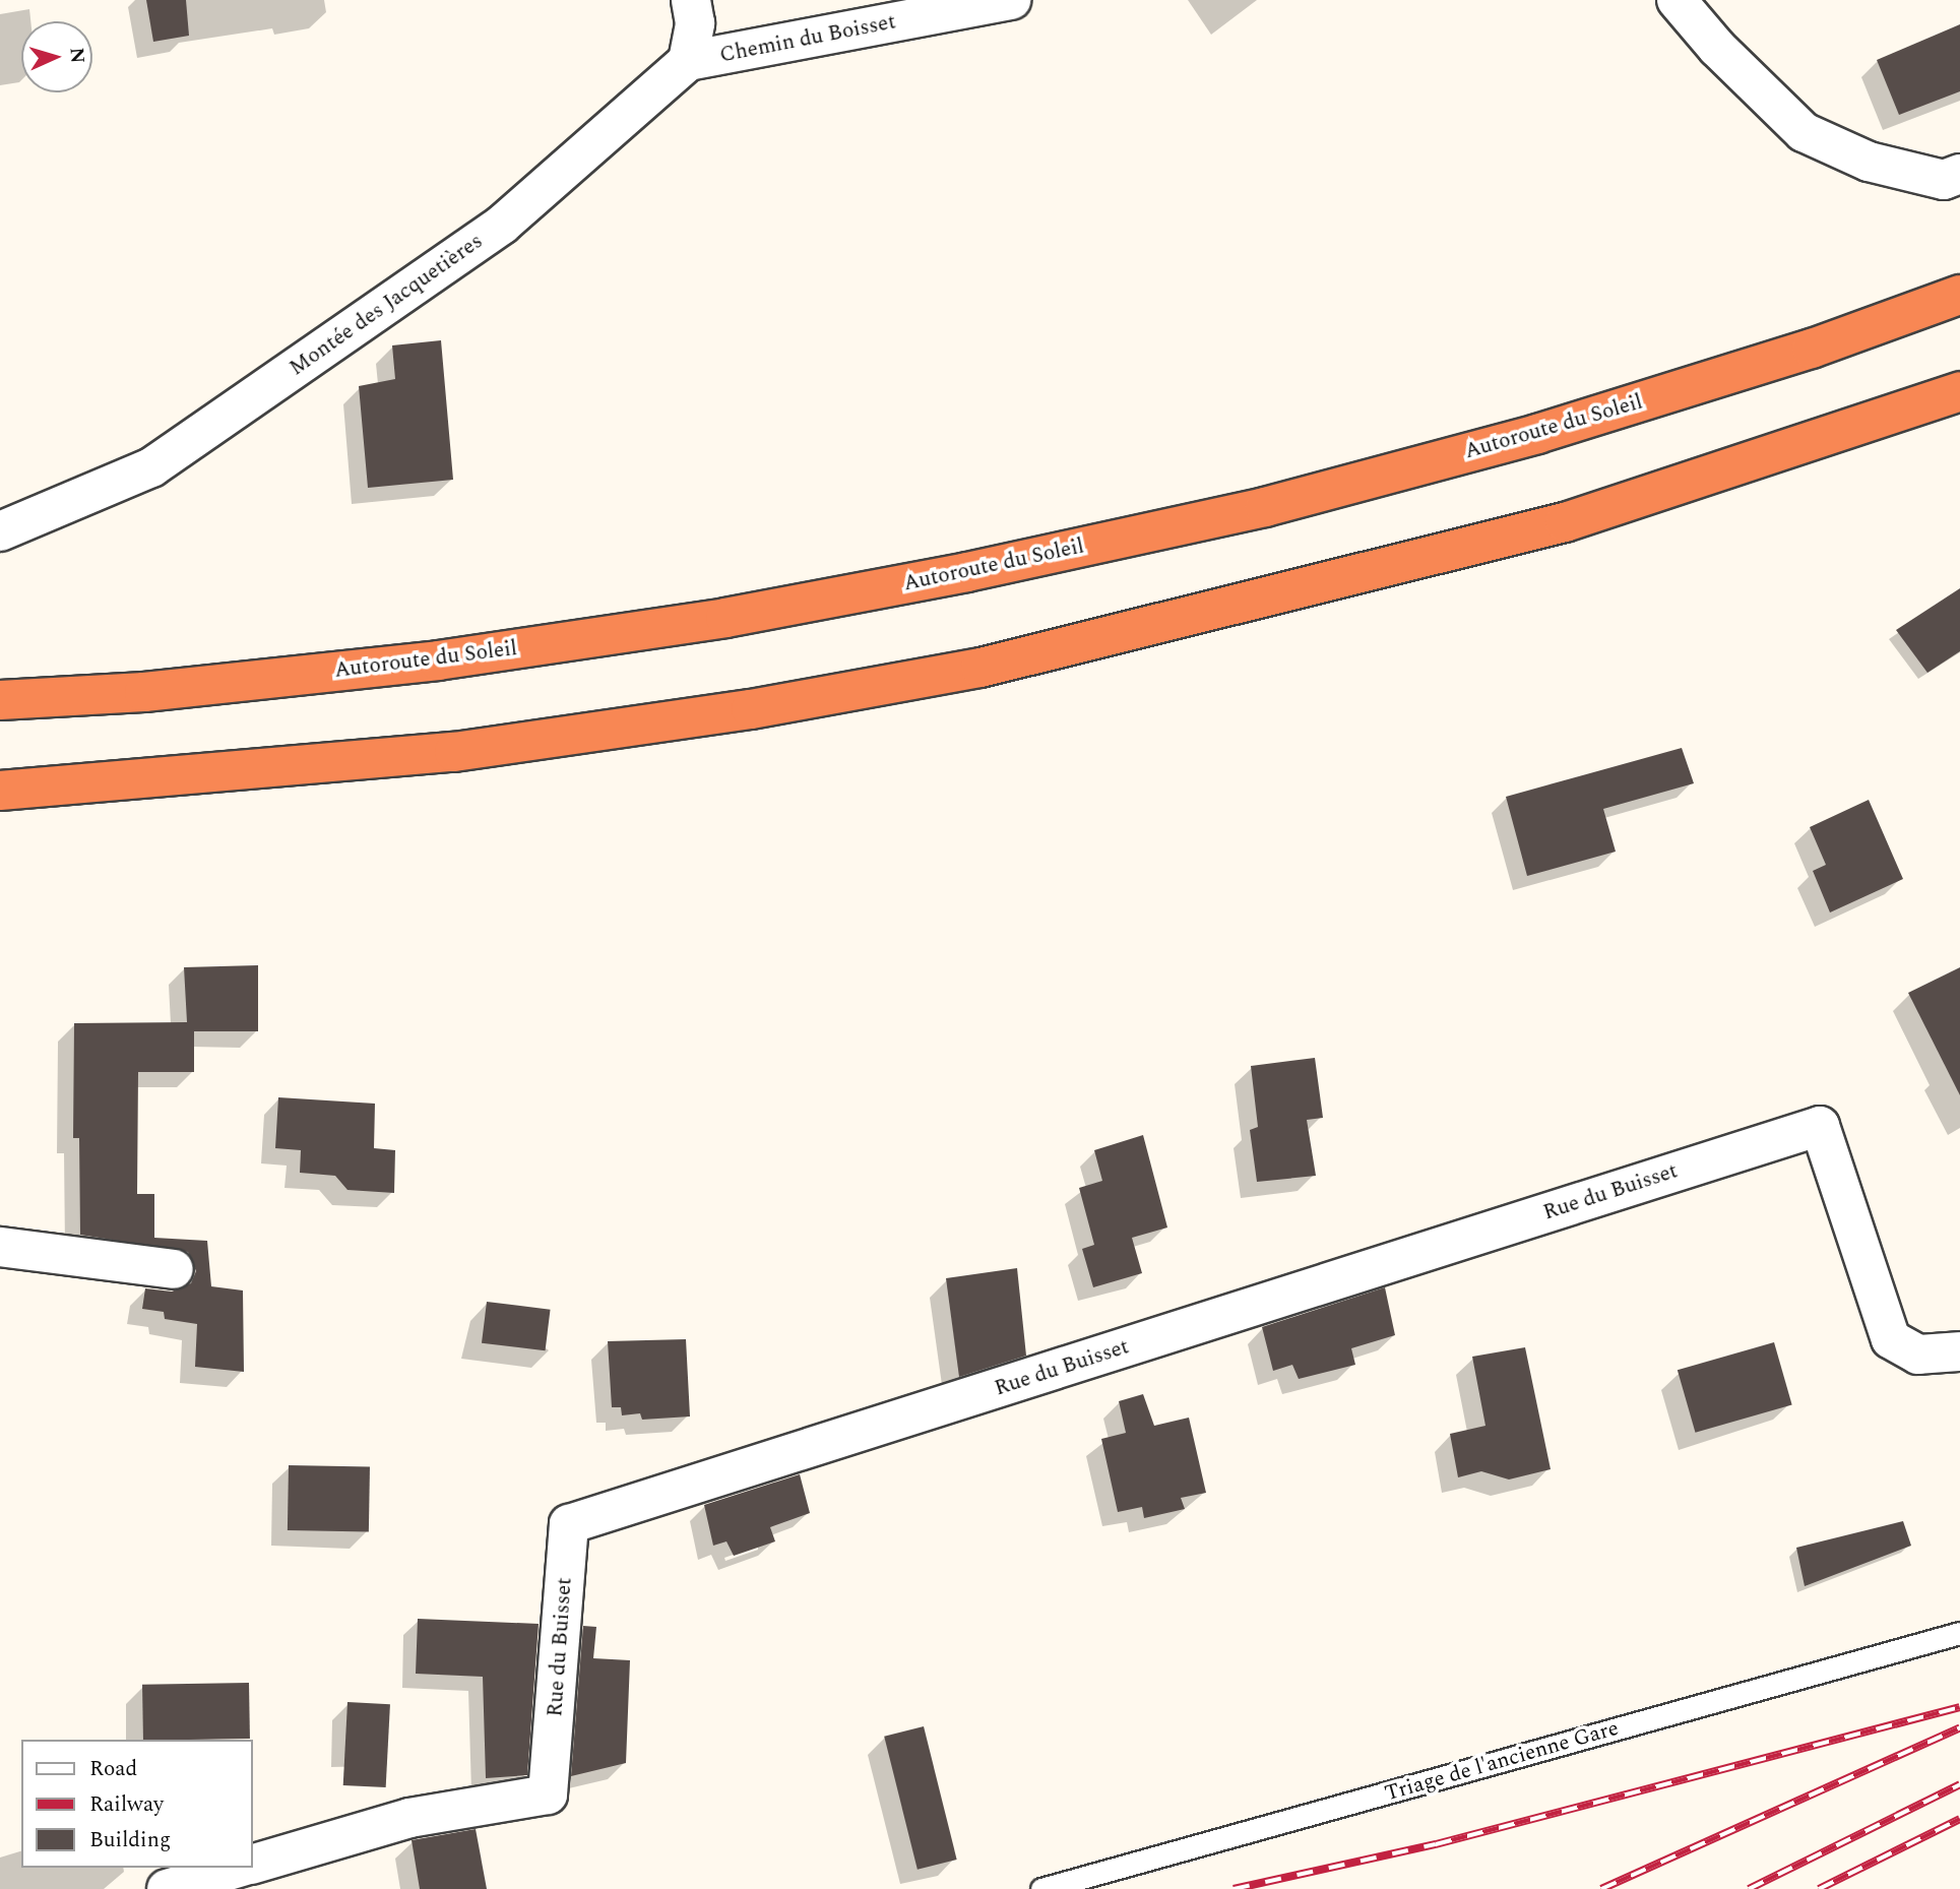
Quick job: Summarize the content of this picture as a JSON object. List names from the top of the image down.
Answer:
{
  "streets": {
    "highway": ["Autoroute du Soleil"],
    "street": ["Chemin du Boisset", "Montée des Jacquetières", "Rue du Buisset"],
    "lane": ["Triage de l'ancienne Gare"]
  },
  "crossings": [
    ["Chemin du Boisset", "Montée des Jacquetières"]
  ],
  "legend": ["Road", "Railway", "Building"],
  "north": "right"
}
